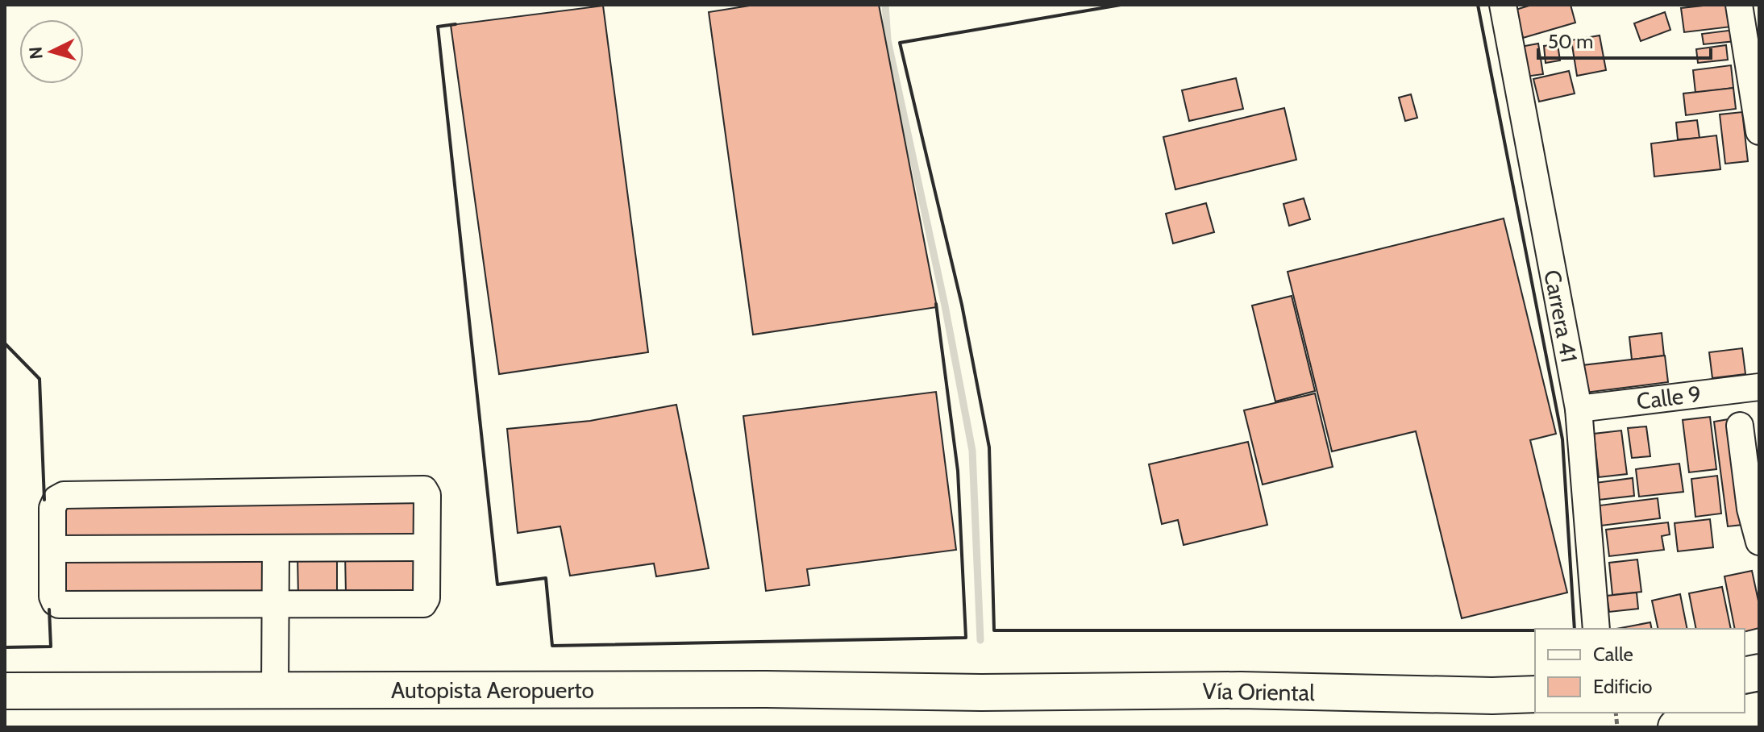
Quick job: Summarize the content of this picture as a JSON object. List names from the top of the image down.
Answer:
{
  "streets": {
    "highway": ["Autopista Aeropuerto", "Vía Oriental"],
    "street": ["Carrera 41", "Calle 9"]
  },
  "crossings": [
    ["Carrera 41", "Calle 9"],
    ["Autopista Aeropuerto", "Vía Oriental"]
  ],
  "legend": ["Calle", "Edificio"],
  "scale_bar": "50 m",
  "north": "left"
}
